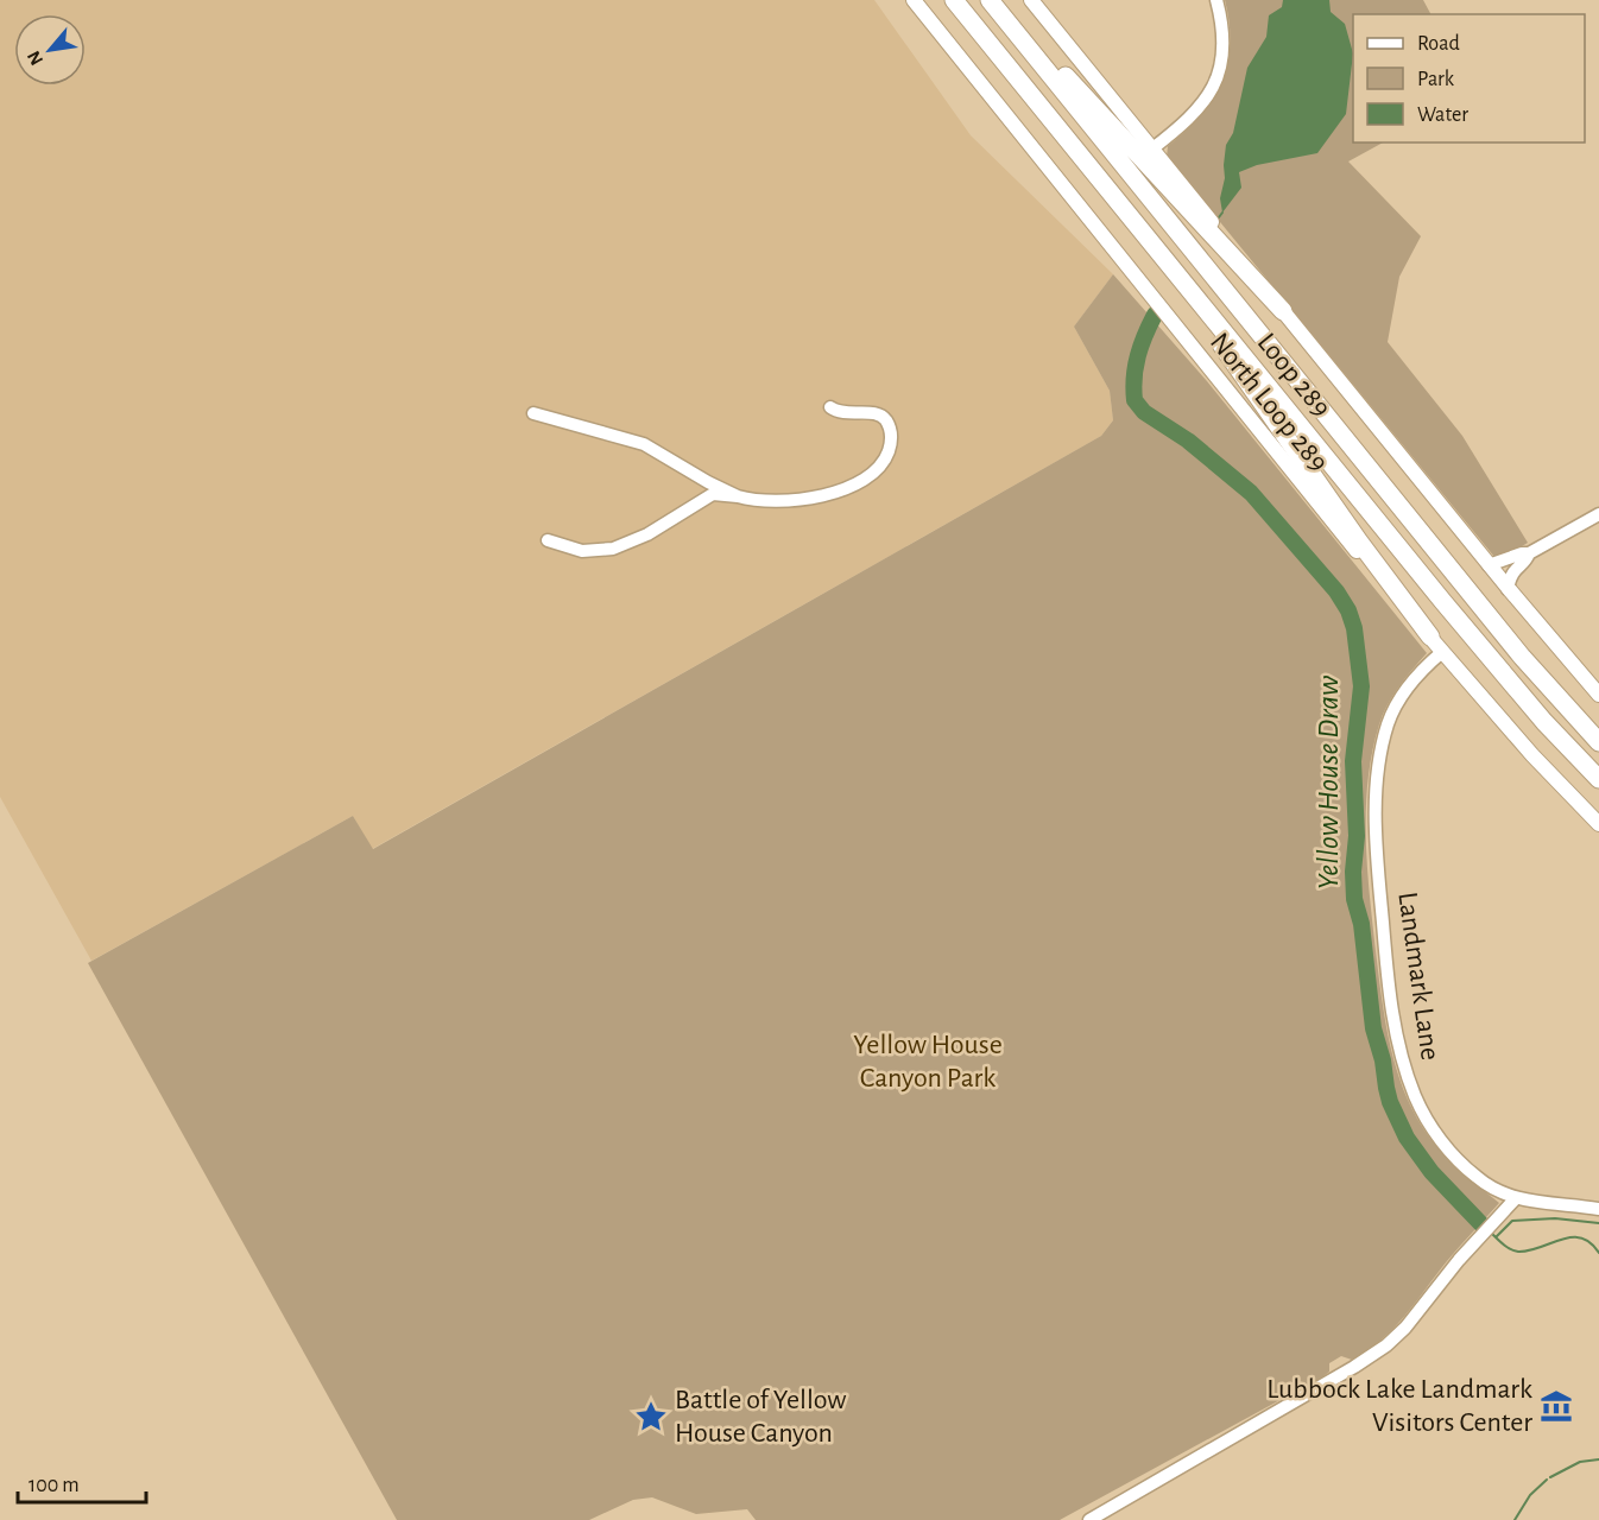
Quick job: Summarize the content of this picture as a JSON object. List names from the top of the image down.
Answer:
{
  "streets": {
    "highway": ["Loop 289"],
    "main road": ["North Loop 289"],
    "street": ["Landmark Lane"]
  },
  "crossings": [
    ["North Loop 289", "Landmark Lane"]
  ],
  "water": ["Yellow House Draw"],
  "parks": ["Yellow House Canyon Park"],
  "places": {
    "museum": ["Lubbock Lake Landmark Visitors Center"],
    "place": ["Battle of Yellow House Canyon"]
  },
  "legend": ["Road", "Park", "Water"],
  "scale_bar": "100 m",
  "north": "bottom left"
}
